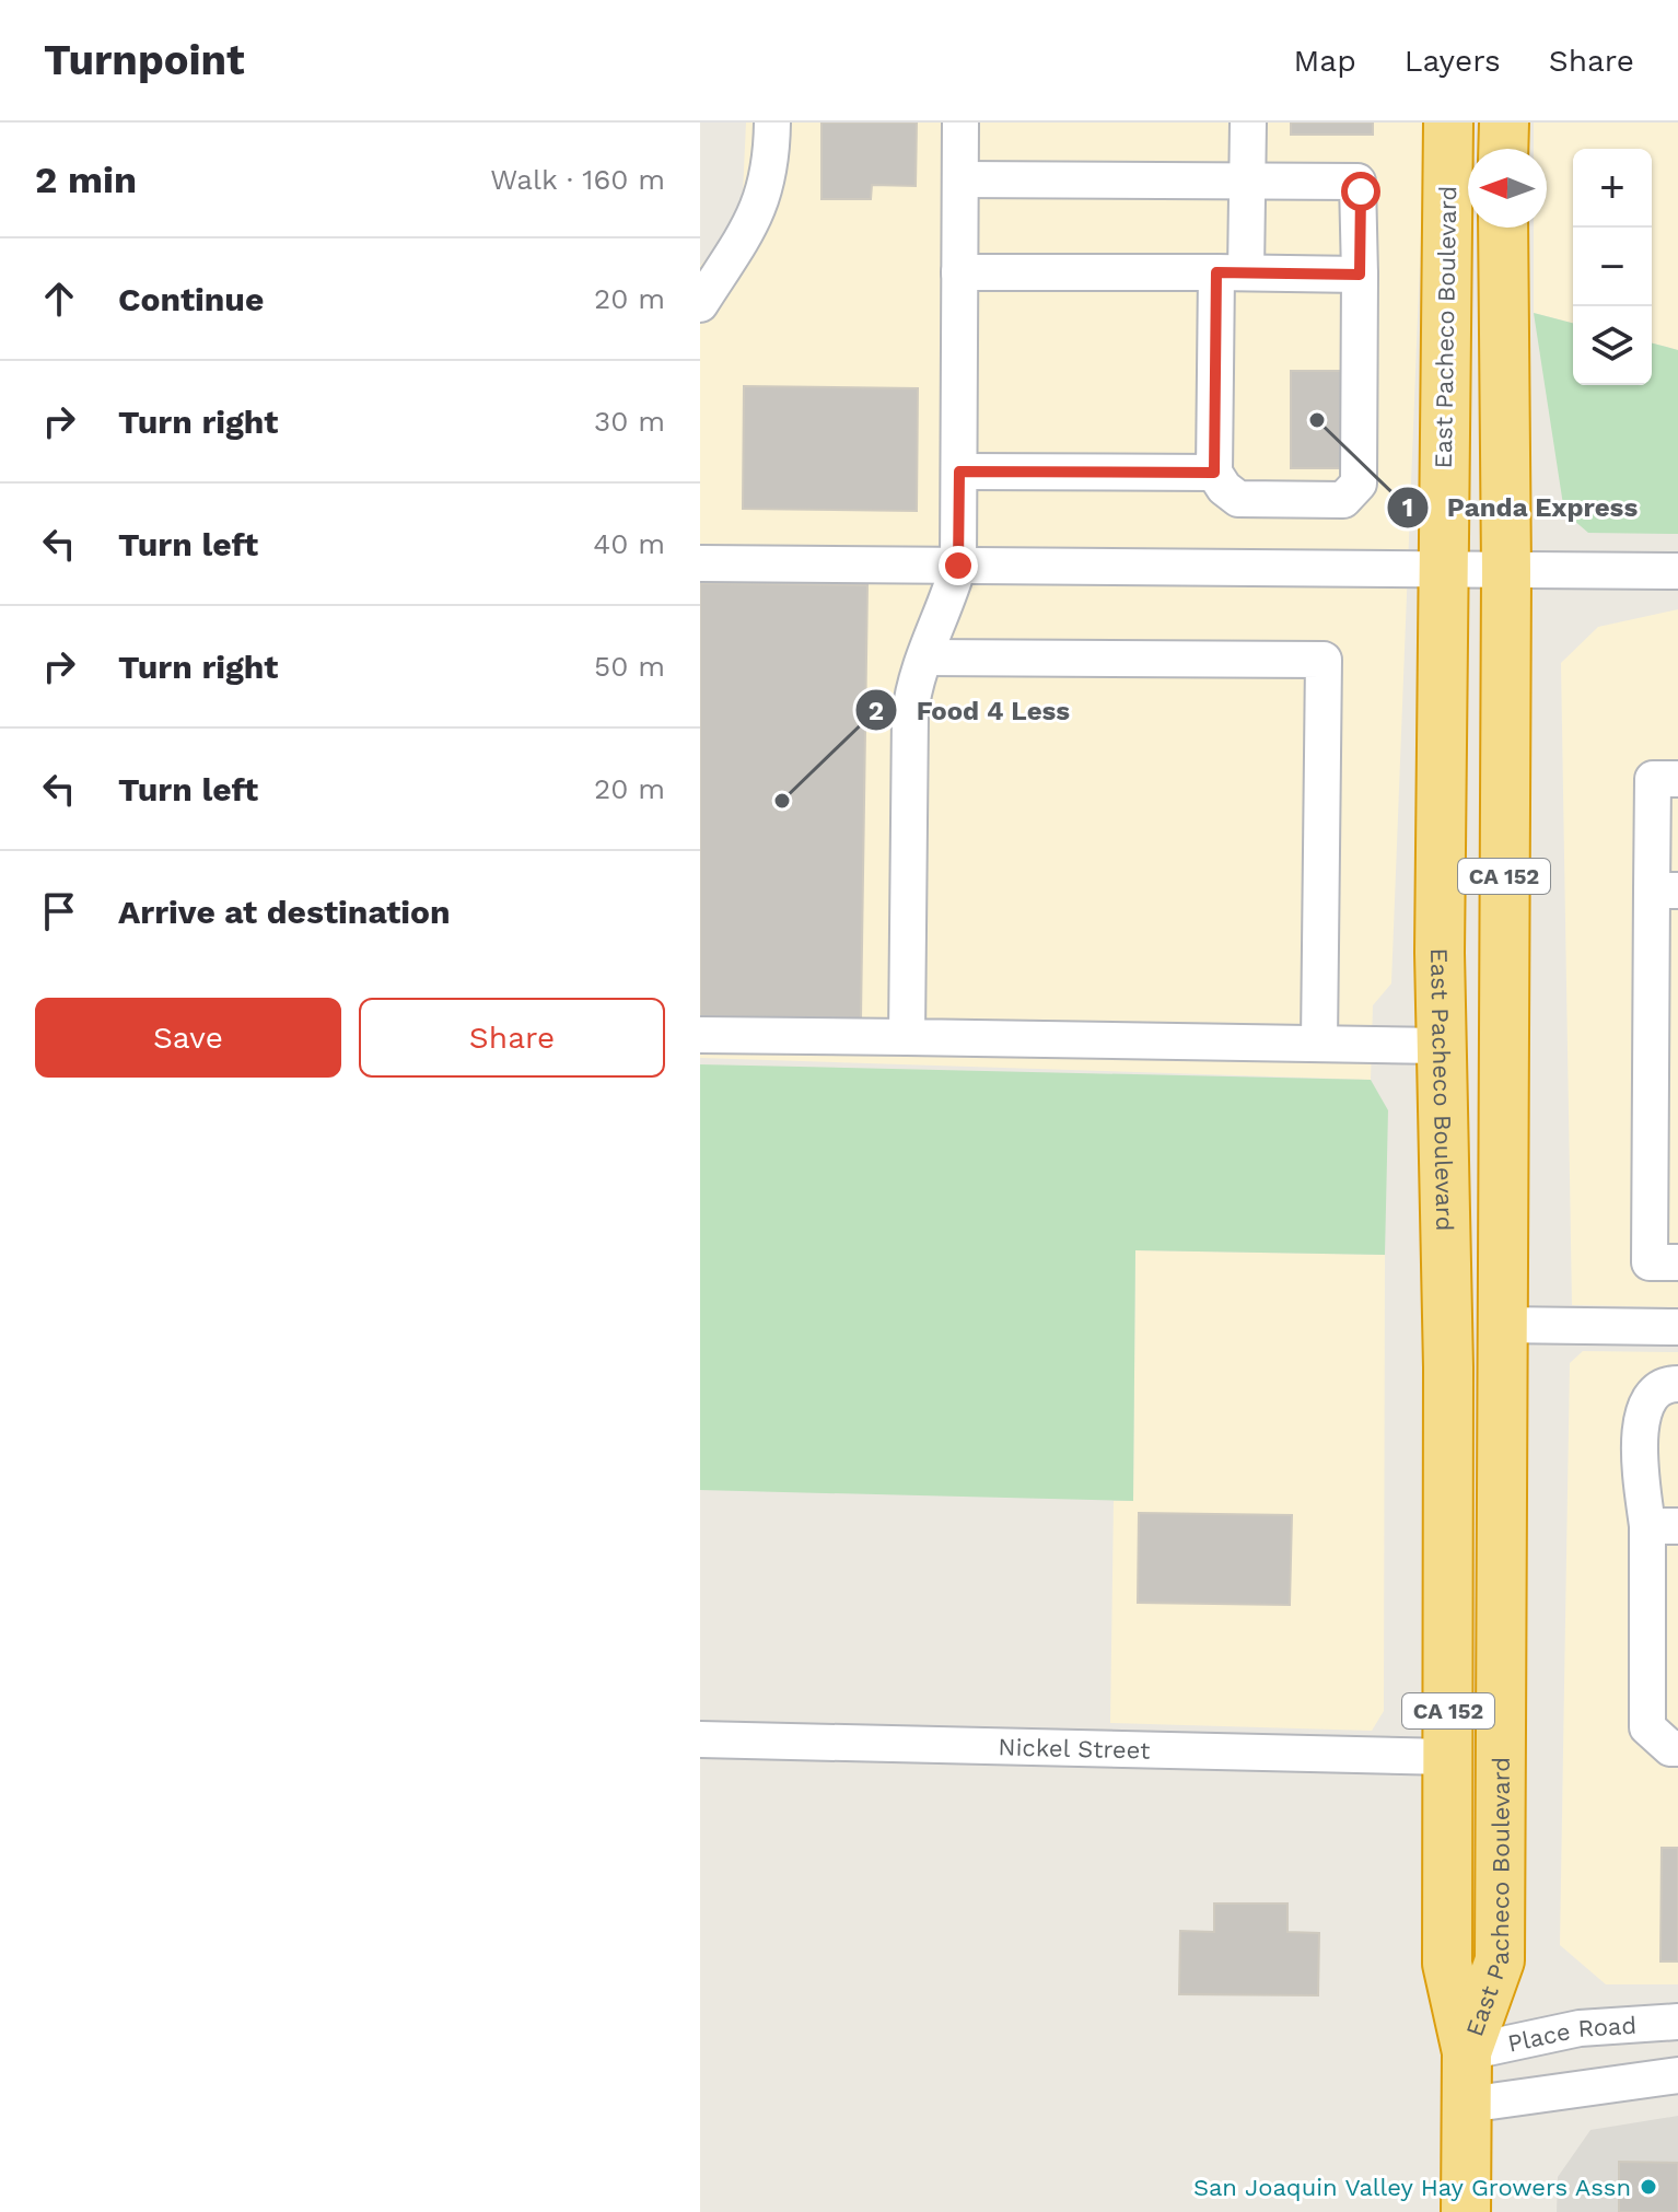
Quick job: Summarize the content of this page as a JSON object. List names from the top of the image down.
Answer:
{
  "streets": {
    "highway": ["East Pacheco Boulevard", "CA 152"],
    "street": ["Nickel Street", "Place Road"]
  },
  "crossings": [
    ["East Pacheco Boulevard", "Nickel Street"],
    ["East Pacheco Boulevard", "Place Road"]
  ],
  "places": ["Panda Express", "Food 4 Less", "San Joaquin Valley Hay Growers Assn"],
  "north": "left",
  "page": {
    "header": "Turnpoint",
    "nav": ["Map", "Layers", "Share"],
    "heading": ["2 min", "Walk · 160 m"],
    "map_buttons": ["+", "−"],
    "list": [
      ["Continue", "20 m"],
      ["Turn right", "30 m"],
      ["Turn left", "40 m"],
      ["Turn right", "50 m"],
      ["Turn left", "20 m"],
      "Arrive at destination"
    ],
    "buttons": ["Save", "Share"]
  }
}
